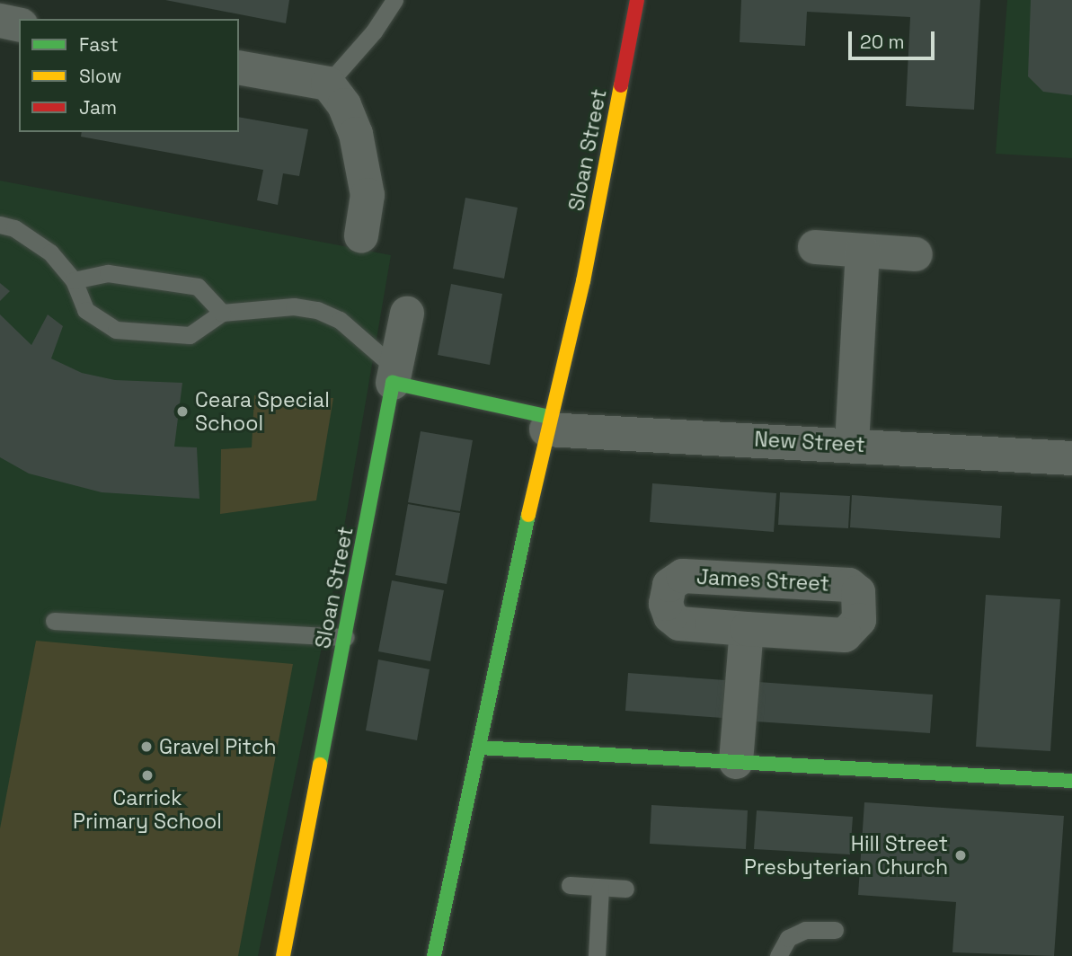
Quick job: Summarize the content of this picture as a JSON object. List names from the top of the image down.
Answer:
{
  "streets": {
    "street": ["Sloan Street", "New Street", "James Street"]
  },
  "crossings": [
    ["Sloan Street", "New Street"]
  ],
  "places": [
    "Ceara Special School",
    "Gravel Pitch",
    "Carrick Primary School",
    "Hill Street Presbyterian Church"
  ],
  "legend": ["Fast", "Slow", "Jam"],
  "scale_bar": "20 m"
}
